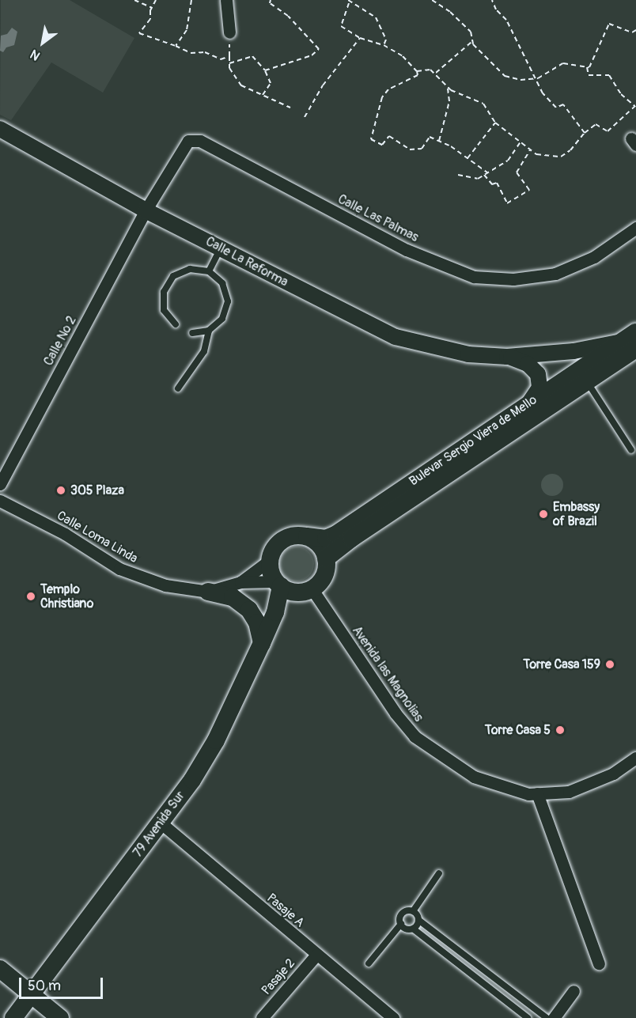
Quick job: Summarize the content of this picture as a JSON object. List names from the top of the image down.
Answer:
{
  "streets": {
    "main road": ["Bulevar Sergio Viera de Mello", "79 Avenida Sur"],
    "street": [
      "Calle Las Palmas",
      "Calle La Reforma",
      "Calle No 2",
      "Calle Loma Linda",
      "Avenida las Magnolias",
      "Pasaje A",
      "Pasaje 2"
    ]
  },
  "crossings": [
    ["Calle Las Palmas", "Calle La Reforma"],
    ["Calle Las Palmas", "Calle No 2"],
    ["Calle La Reforma", "Calle No 2"],
    ["Calle La Reforma", "Bulevar Sergio Viera de Mello"],
    ["Bulevar Sergio Viera de Mello", "Calle Loma Linda"],
    ["Bulevar Sergio Viera de Mello", "Avenida las Magnolias"],
    ["Bulevar Sergio Viera de Mello", "79 Avenida Sur"],
    ["Calle Loma Linda", "Avenida las Magnolias"],
    ["Calle Loma Linda", "79 Avenida Sur"],
    ["Avenida las Magnolias", "79 Avenida Sur"],
    ["79 Avenida Sur", "Pasaje A"],
    ["Pasaje A", "Pasaje 2"]
  ],
  "places": [
    "305 Plaza",
    "Embassy of Brazil",
    "Templo Christiano",
    "Torre Casa 159",
    "Torre Casa 5"
  ],
  "scale_bar": "50 m",
  "north": "bottom left"
}
